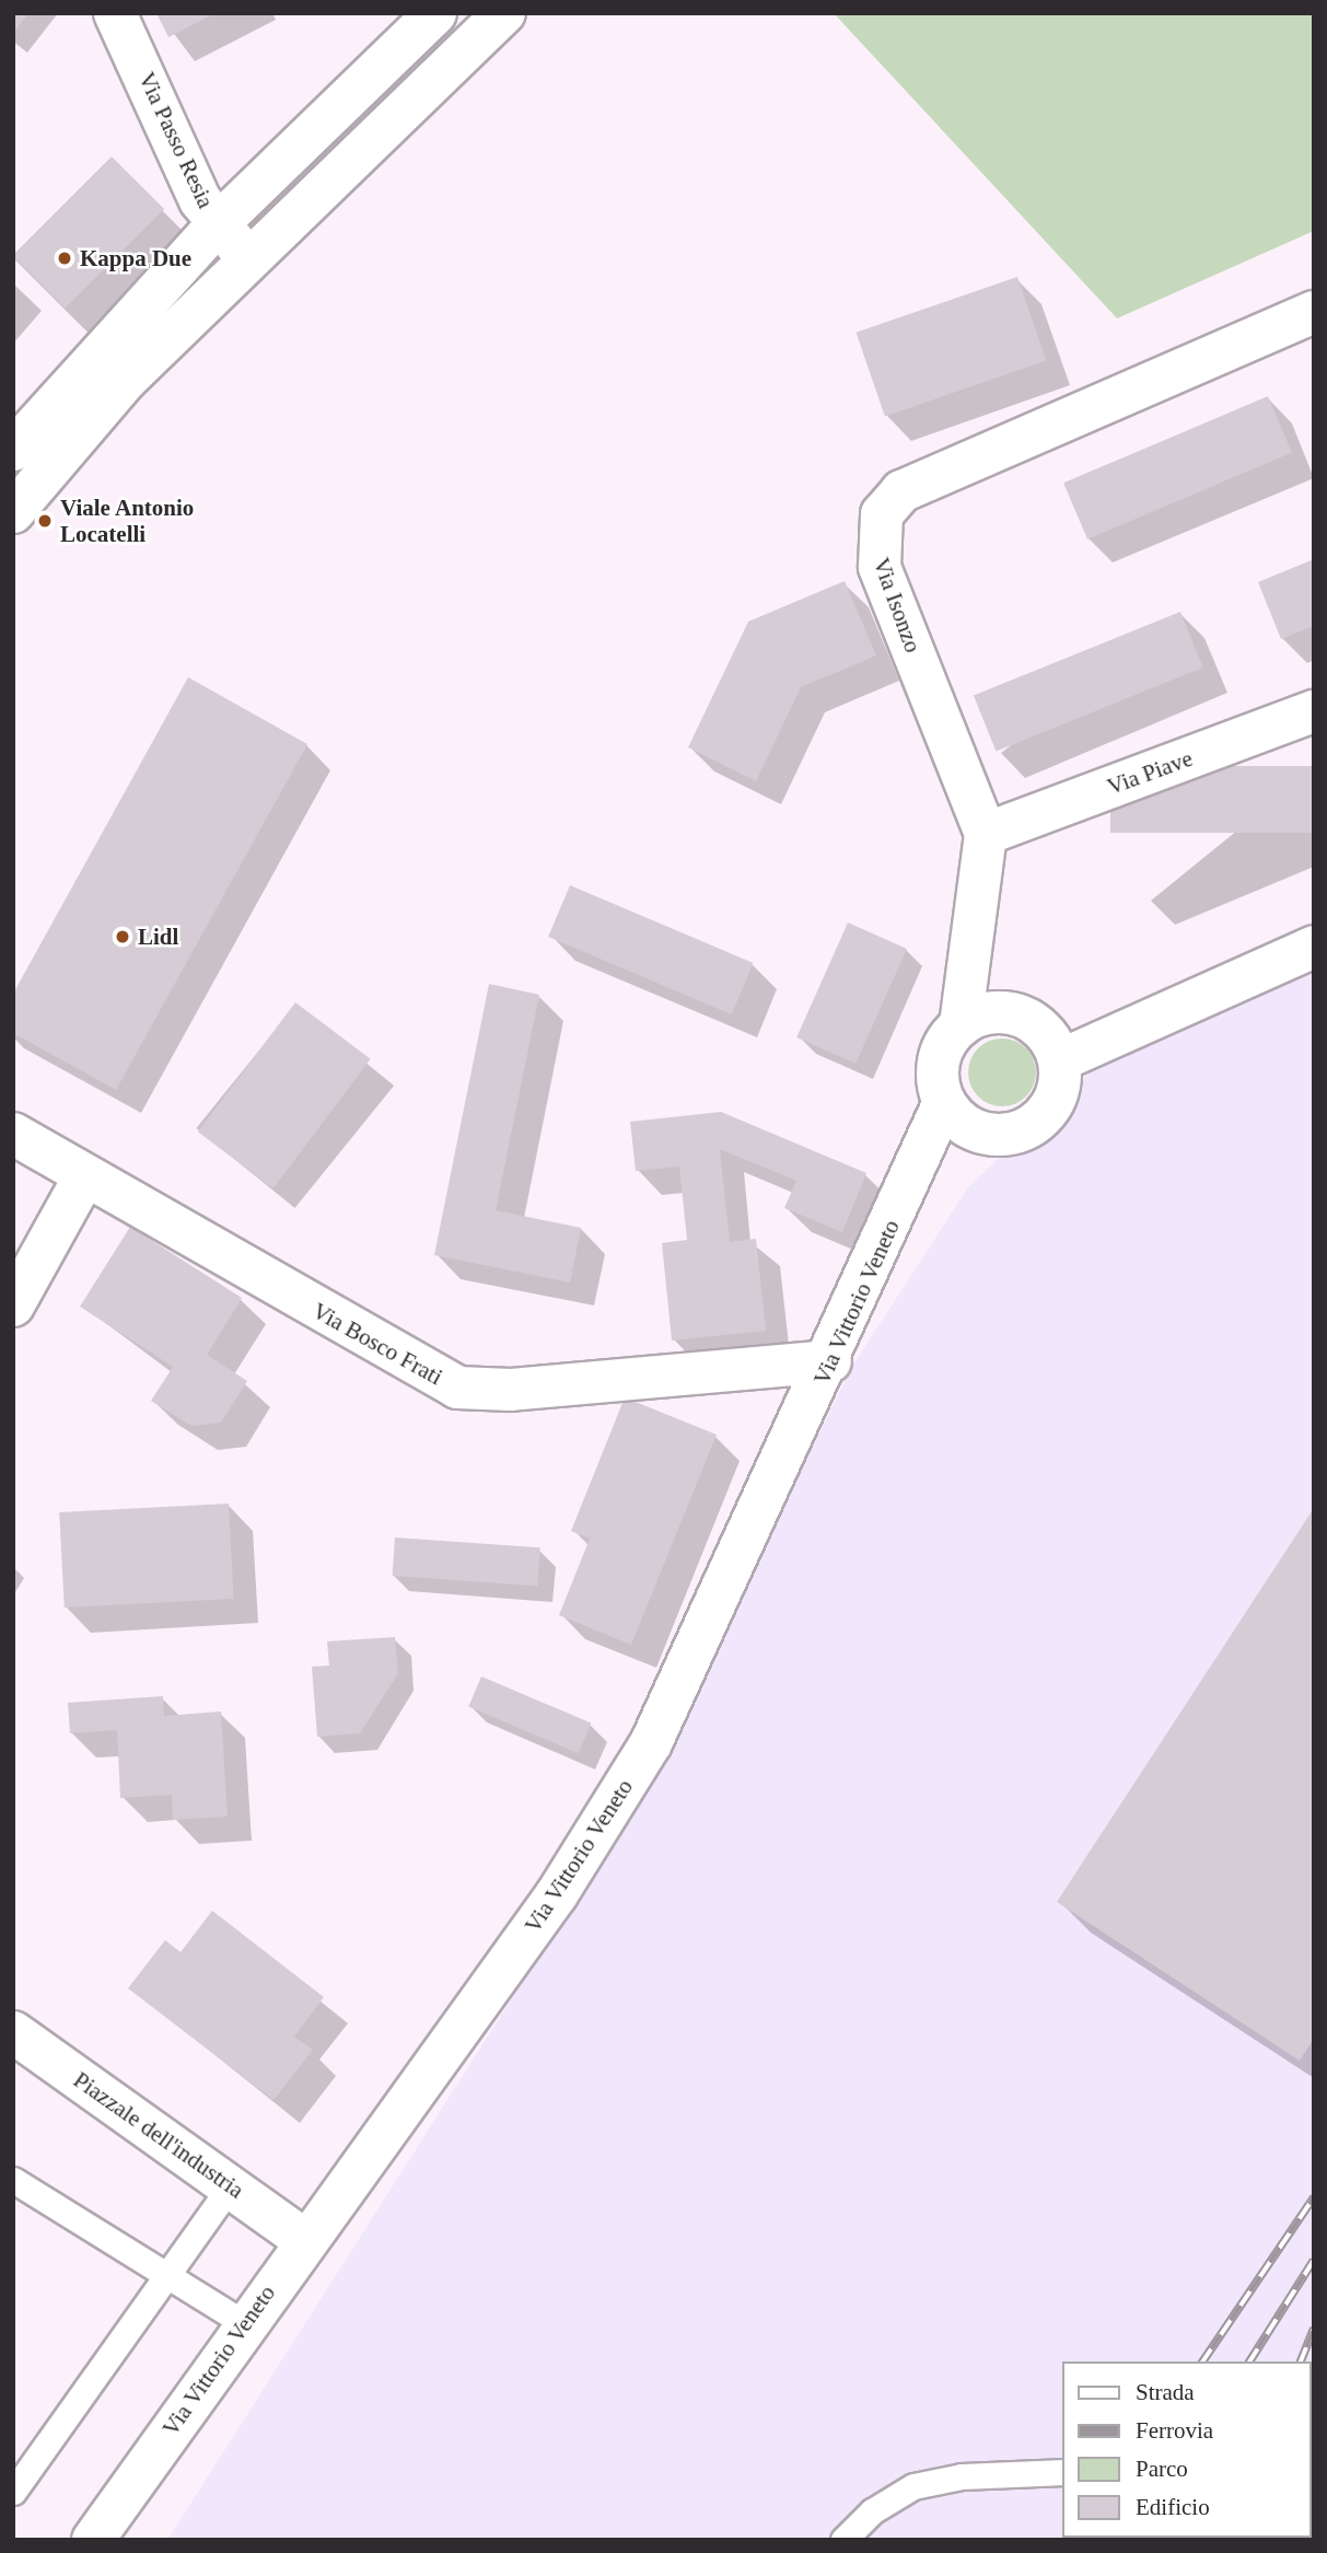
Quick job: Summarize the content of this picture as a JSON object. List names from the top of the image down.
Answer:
{
  "streets": {
    "street": [
      "Via Passo Resia",
      "Via Isonzo",
      "Via Piave",
      "Via Vittorio Veneto",
      "Via Bosco Frati",
      "Piazzale dell'industria"
    ]
  },
  "crossings": [
    ["Via Isonzo", "Via Piave"],
    ["Via Isonzo", "Via Vittorio Veneto"],
    ["Via Vittorio Veneto", "Via Bosco Frati"],
    ["Via Vittorio Veneto", "Piazzale dell'industria"]
  ],
  "places": ["Kappa Due", "Viale Antonio Locatelli", "Lidl"],
  "legend": [
    "Strada",
    "Ferrovia",
    "Parco",
    "Edificio"
  ]
}
